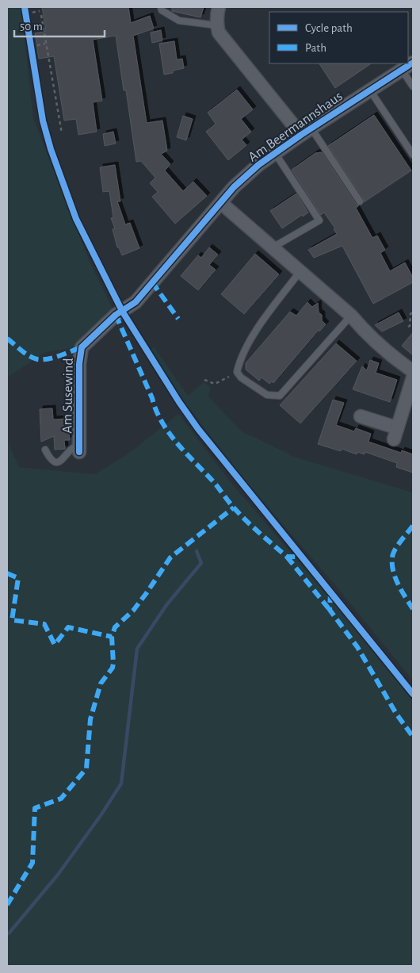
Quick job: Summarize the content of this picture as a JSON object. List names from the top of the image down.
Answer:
{
  "streets": {
    "street": ["Am Beermannshaus", "Am Susewind"]
  },
  "crossings": [
    ["Am Beermannshaus", "Am Susewind"]
  ],
  "legend": ["Cycle path", "Path"],
  "scale_bar": "50 m"
}
